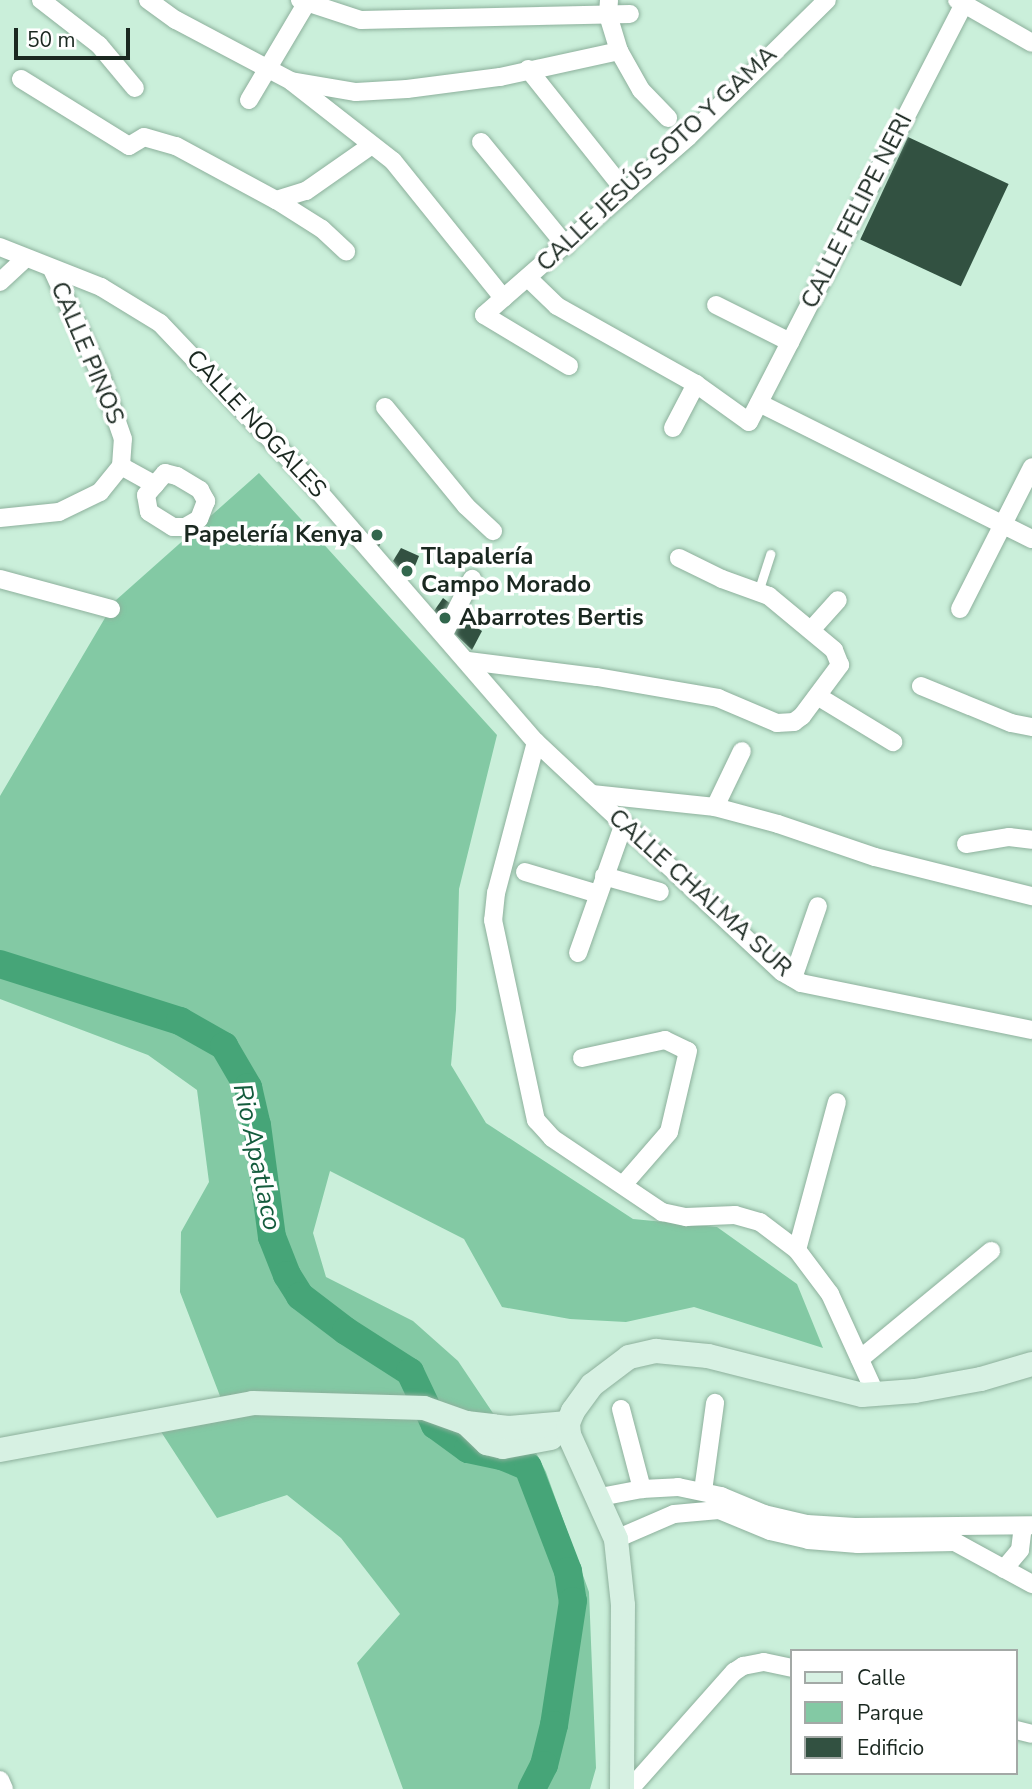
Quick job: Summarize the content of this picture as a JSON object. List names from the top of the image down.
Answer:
{
  "streets": {
    "street": [
      "CALLE JESÚS SOTO Y GAMA",
      "CALLE FELIPE NERI",
      "CALLE PINOS",
      "CALLE NOGALES",
      "CALLE CHALMA SUR"
    ]
  },
  "crossings": [
    ["CALLE PINOS", "CALLE NOGALES"],
    ["CALLE NOGALES", "CALLE CHALMA SUR"]
  ],
  "water": ["Rio Apatlaco"],
  "places": ["Papelería Kenya", "Tlapalería Campo Morado", "Abarrotes Bertis"],
  "legend": ["Calle", "Parque", "Edificio"],
  "scale_bar": "50 m"
}
